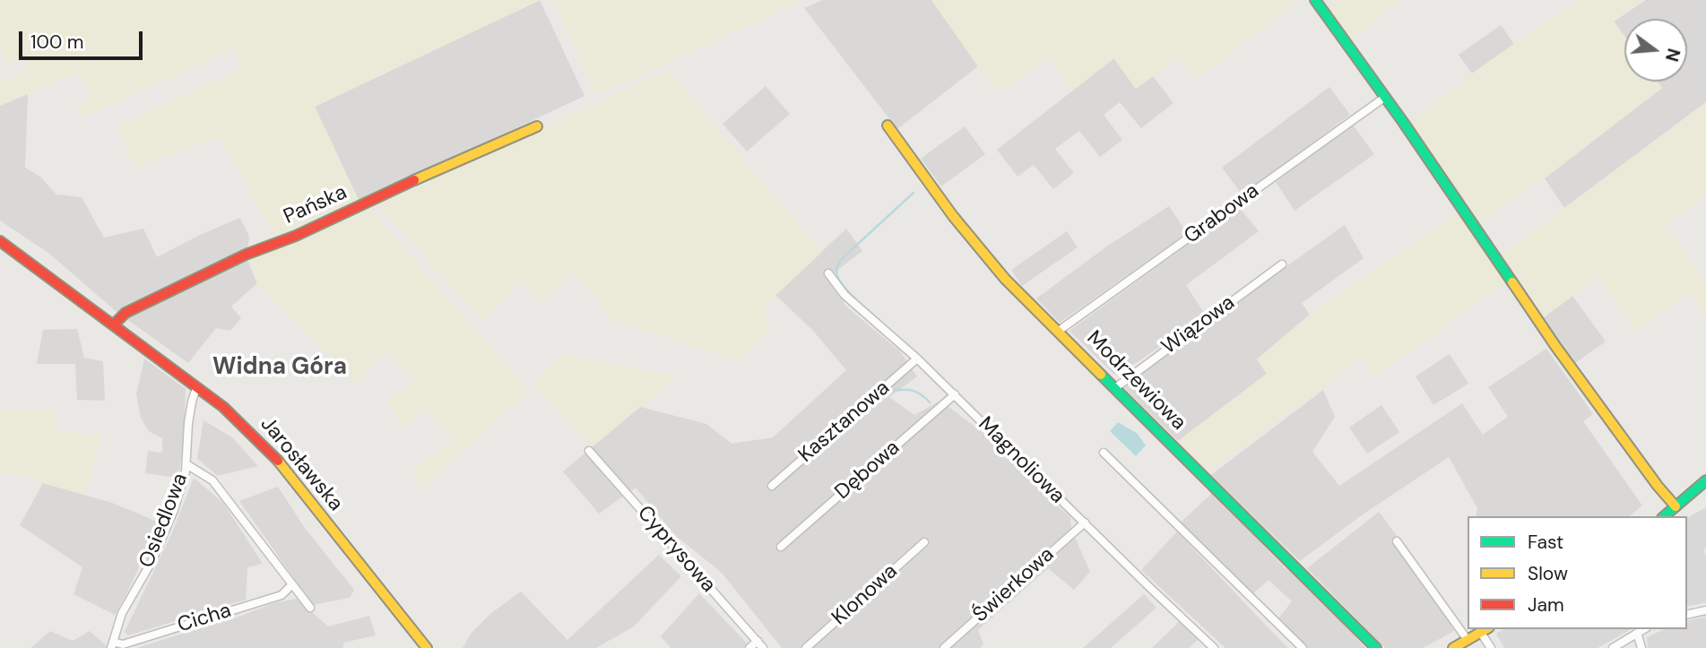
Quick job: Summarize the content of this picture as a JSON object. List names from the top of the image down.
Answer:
{
  "streets": {
    "street": [
      "Pańska",
      "Grabowa",
      "Wiązowa",
      "Modrzewiowa",
      "Kasztanowa",
      "Magnoliowa",
      "Jarosławska",
      "Dębowa",
      "Osiedlowa",
      "Cyprysowa",
      "Świerkowa",
      "Klonowa",
      "Cicha"
    ]
  },
  "crossings": [
    ["Pańska", "Jarosławska"],
    ["Grabowa", "Modrzewiowa"],
    ["Wiązowa", "Modrzewiowa"],
    ["Kasztanowa", "Magnoliowa"],
    ["Magnoliowa", "Dębowa"],
    ["Magnoliowa", "Świerkowa"],
    ["Jarosławska", "Osiedlowa"],
    ["Osiedlowa", "Cicha"]
  ],
  "districts": ["Widna Góra"],
  "legend": ["Fast", "Slow", "Jam"],
  "scale_bar": "100 m",
  "north": "right"
}
